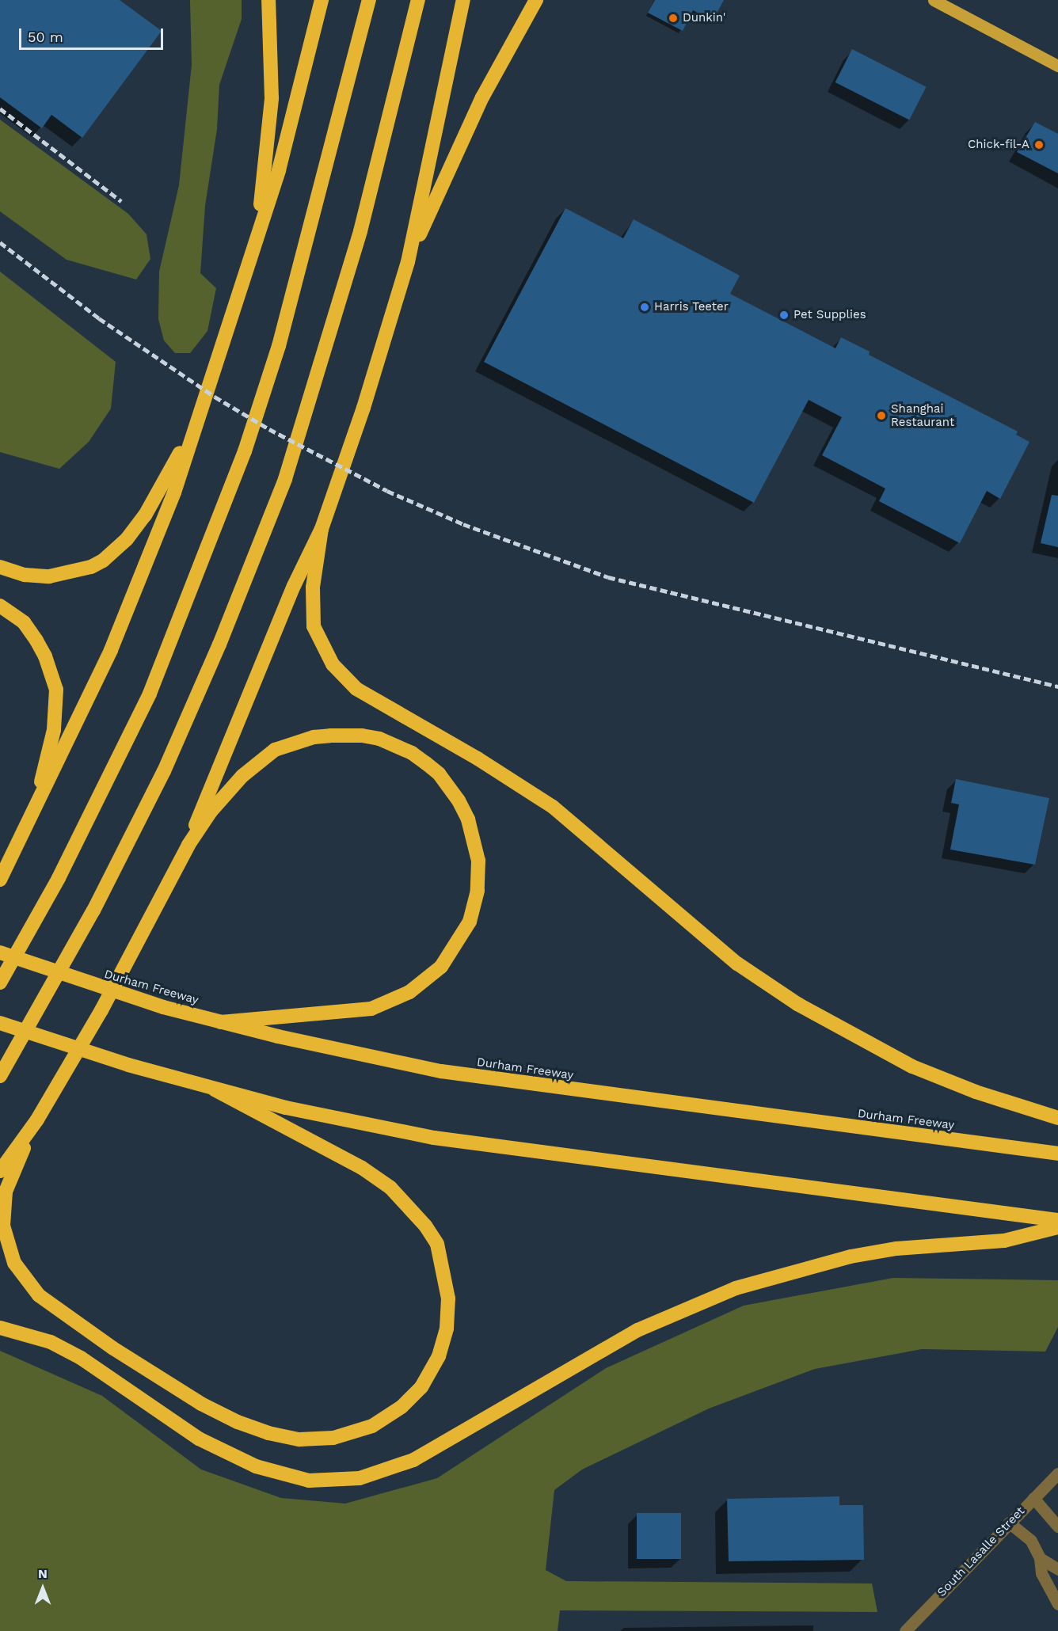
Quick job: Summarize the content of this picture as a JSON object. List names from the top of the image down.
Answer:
{
  "streets": {
    "highway": ["Durham Freeway"],
    "street": ["South Lasalle Street"]
  },
  "places": [
    "Dunkin'",
    "Chick-fil-A",
    "Harris Teeter",
    "Pet Supplies",
    "Shanghai Restaurant"
  ],
  "scale_bar": "50 m",
  "north": "top"
}
